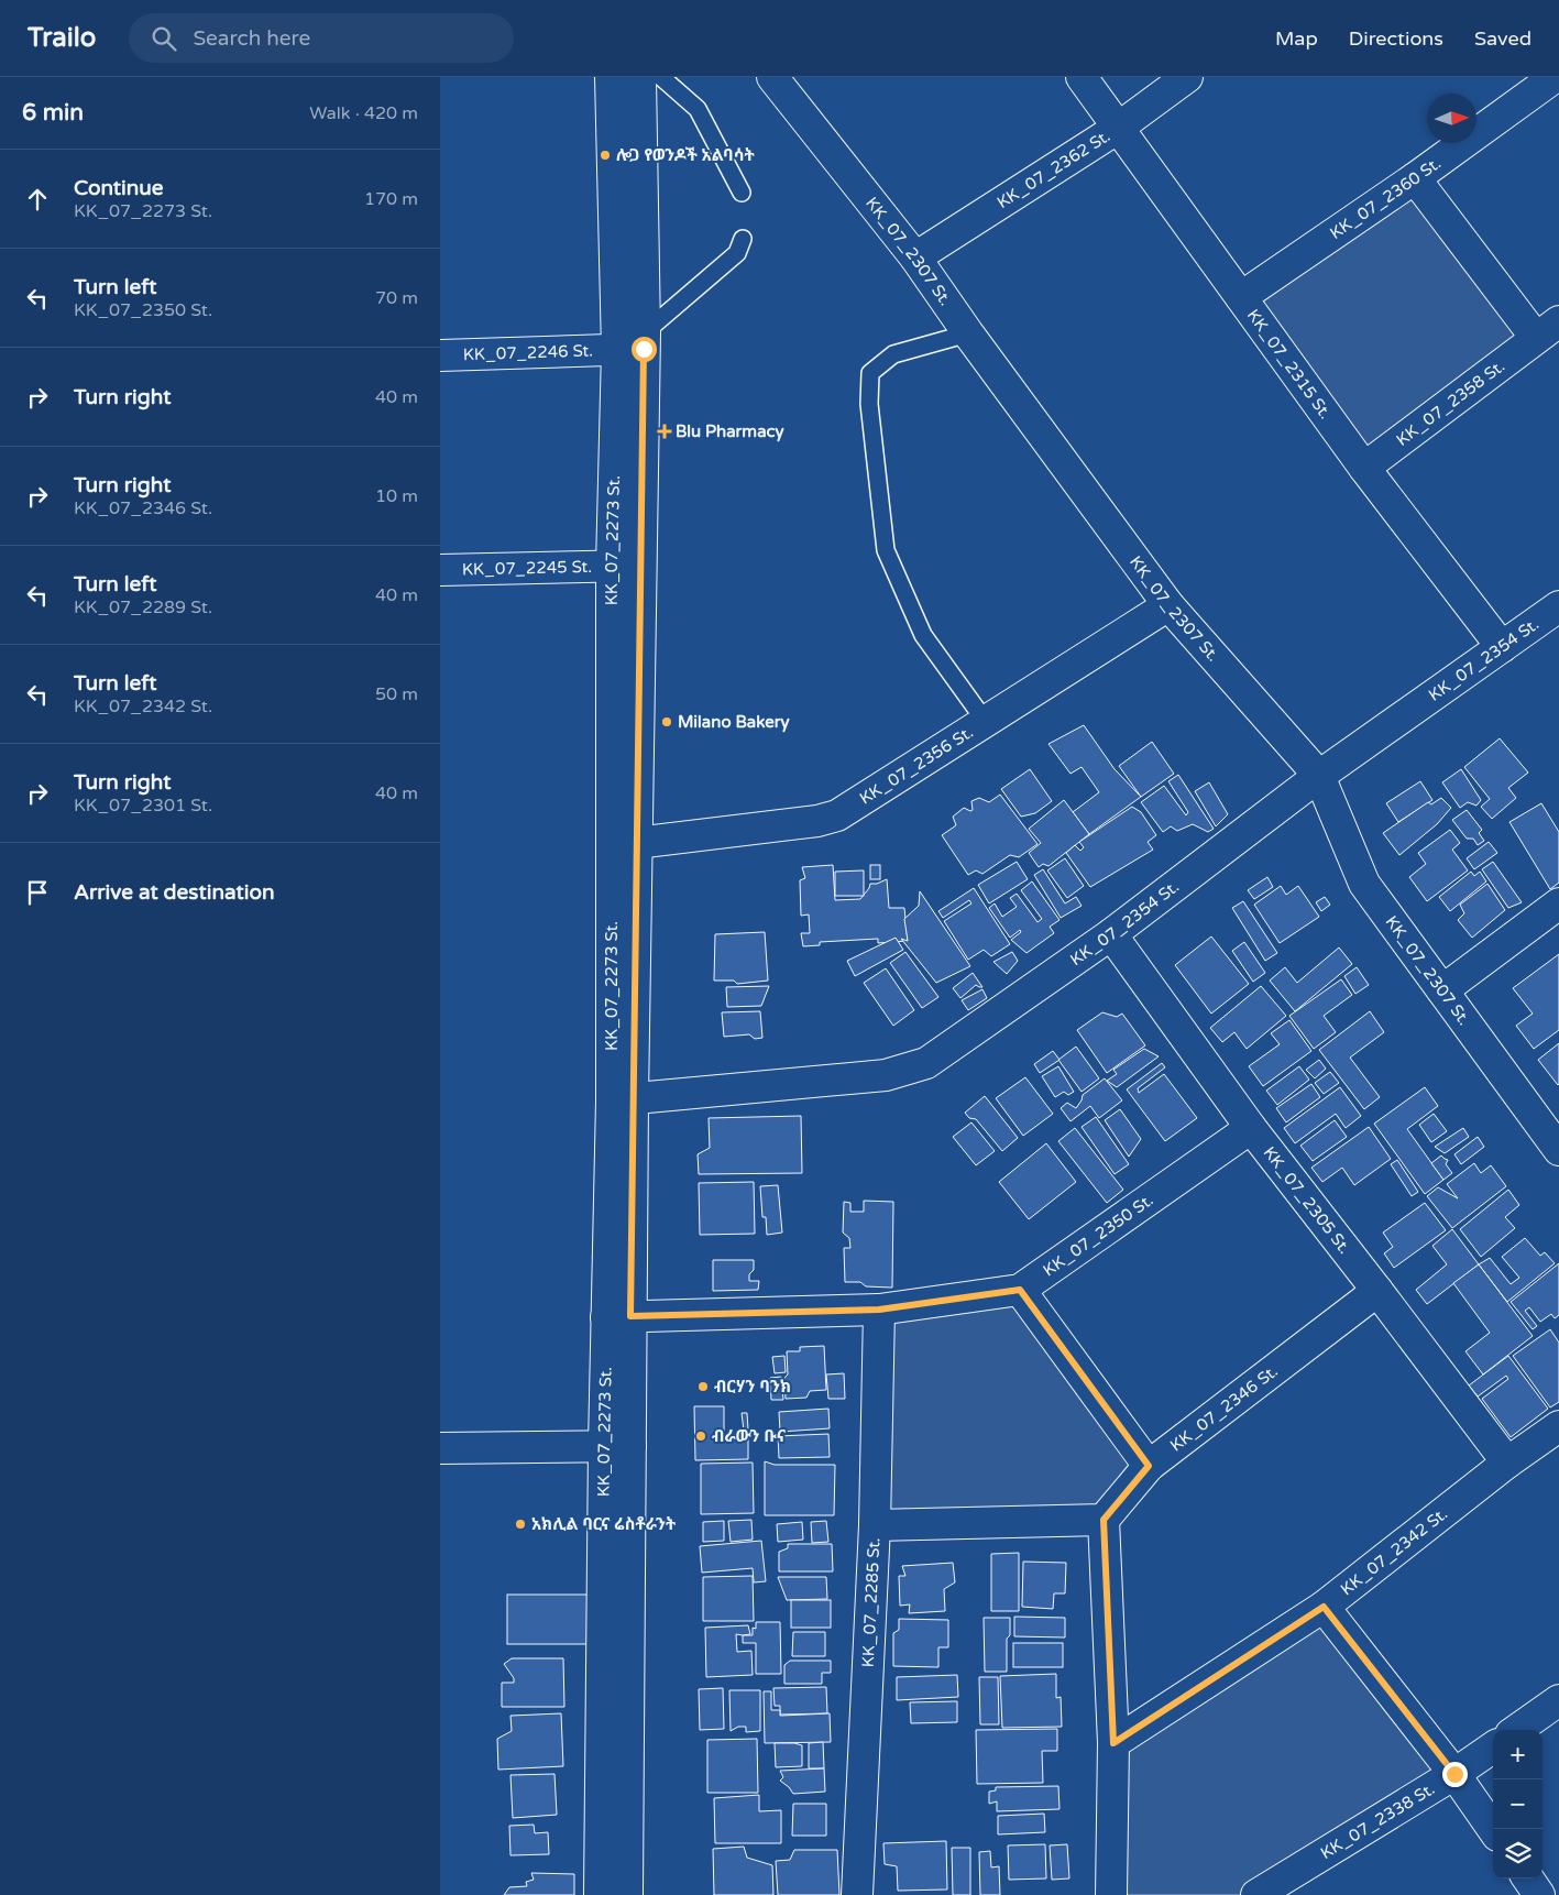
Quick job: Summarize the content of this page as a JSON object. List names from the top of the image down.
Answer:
{
  "streets": {
    "street": [
      "KK_07_2362 St.",
      "KK_07_2360 St.",
      "KK_07_2307 St.",
      "KK_07_2246 St.",
      "KK_07_2315 St.",
      "KK_07_2358 St.",
      "KK_07_2273 St.",
      "KK_07_2245 St.",
      "KK_07_2354 St.",
      "KK_07_2356 St.",
      "KK_07_2305 St.",
      "KK_07_2350 St.",
      "KK_07_2346 St.",
      "KK_07_2342 St.",
      "KK_07_2285 St.",
      "KK_07_2338 St."
    ]
  },
  "crossings": [
    ["KK_07_2362 St.", "KK_07_2307 St."],
    ["KK_07_2362 St.", "KK_07_2315 St."],
    ["KK_07_2360 St.", "KK_07_2315 St."],
    ["KK_07_2360 St.", "KK_07_2358 St."],
    ["KK_07_2307 St.", "KK_07_2354 St."],
    ["KK_07_2307 St.", "KK_07_2356 St."],
    ["KK_07_2246 St.", "KK_07_2273 St."],
    ["KK_07_2315 St.", "KK_07_2358 St."],
    ["KK_07_2315 St.", "KK_07_2354 St."],
    ["KK_07_2273 St.", "KK_07_2245 St."],
    ["KK_07_2273 St.", "KK_07_2354 St."],
    ["KK_07_2273 St.", "KK_07_2356 St."],
    ["KK_07_2273 St.", "KK_07_2350 St."],
    ["KK_07_2354 St.", "KK_07_2305 St."],
    ["KK_07_2305 St.", "KK_07_2350 St."],
    ["KK_07_2305 St.", "KK_07_2346 St."],
    ["KK_07_2305 St.", "KK_07_2342 St."],
    ["KK_07_2350 St.", "KK_07_2285 St."]
  ],
  "places": {
    "other": [
      "ሎጋ የወንዶች አልባሳት",
      "Milano Bakery",
      "ብርሃን ባንክ",
      "ብራውን ቡና",
      "አክሊል ባርና ሬስቶራንት"
    ],
    "health": ["Blu Pharmacy"]
  },
  "north": "right",
  "page": {
    "header": "Trailo",
    "search": "Search here",
    "nav": ["Map", "Directions", "Saved"],
    "heading": ["6 min", "Walk · 420 m"],
    "list": [
      ["Continue", "KK_07_2273 St.", "170 m"],
      ["Turn left", "KK_07_2350 St.", "70 m"],
      ["Turn right", "40 m"],
      ["Turn right", "KK_07_2346 St.", "10 m"],
      ["Turn left", "KK_07_2289 St.", "40 m"],
      ["Turn left", "KK_07_2342 St.", "50 m"],
      ["Turn right", "KK_07_2301 St.", "40 m"],
      "Arrive at destination"
    ],
    "map_buttons": ["+", "−"]
  }
}
